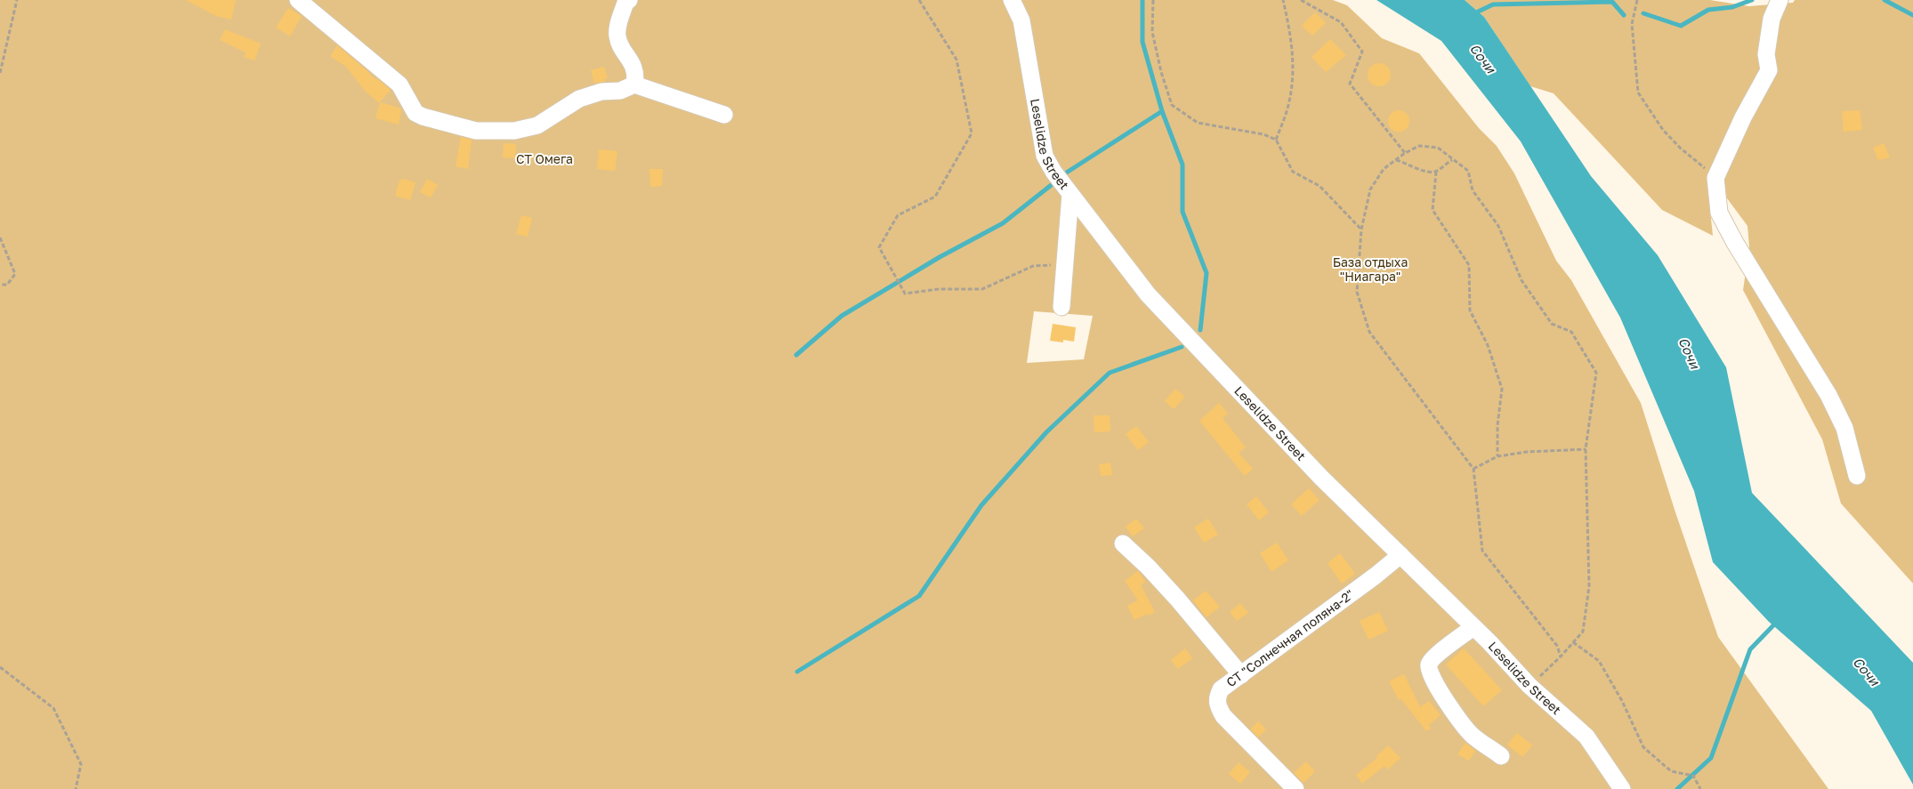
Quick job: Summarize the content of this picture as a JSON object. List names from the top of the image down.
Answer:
{
  "streets": {
    "street": ["Leselidze Street", "СТ \"Солнечная поляна-2\""]
  },
  "crossings": [
    ["Leselidze Street", "СТ \"Солнечная поляна-2\""]
  ],
  "water": ["Сочи"],
  "parks": ["СТ Омега", "База отдыха \"Ниагара\""]
}
